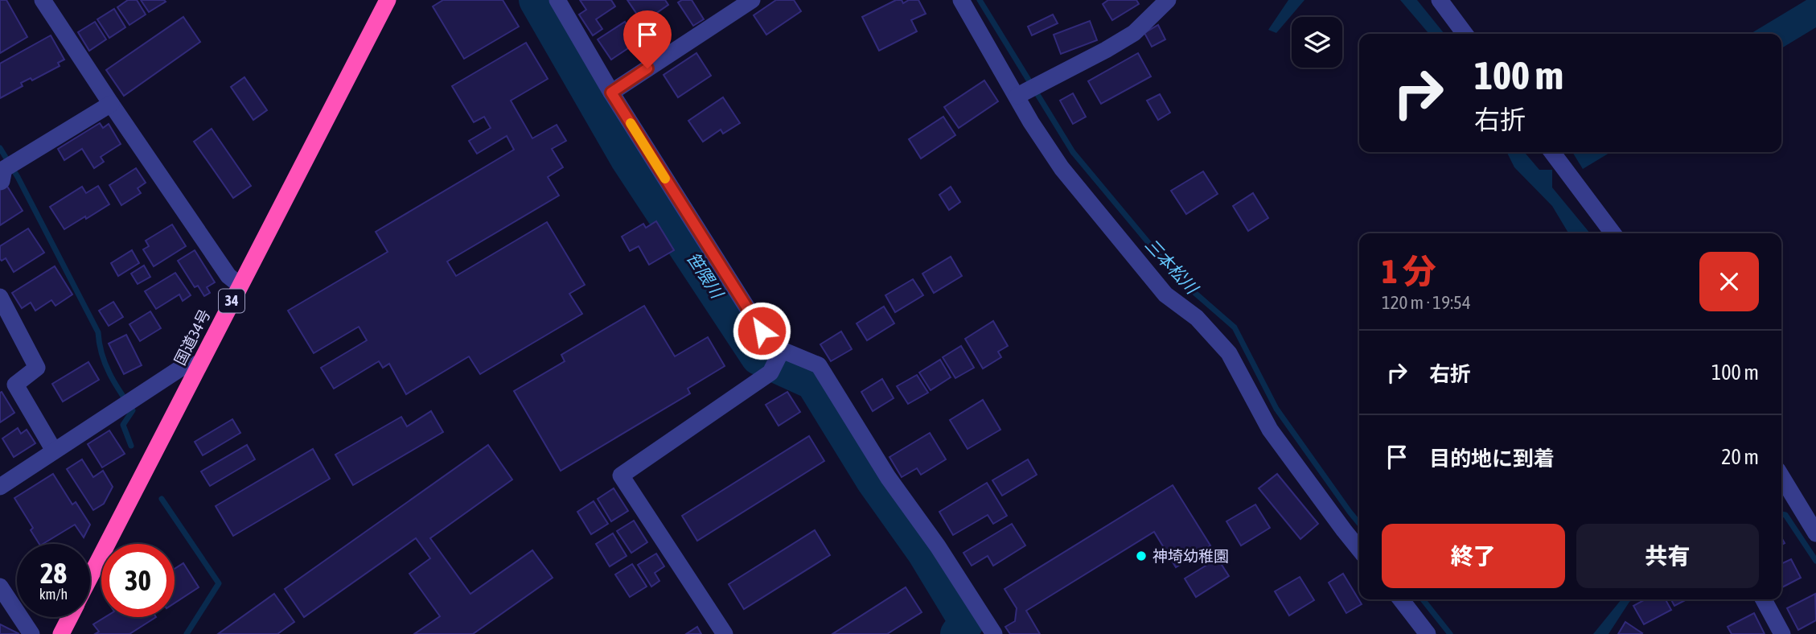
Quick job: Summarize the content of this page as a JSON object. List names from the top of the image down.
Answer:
{
  "streets": {
    "highway": ["34", "国道34号"]
  },
  "water": ["三本松川", "笹隈川"],
  "places": ["神埼幼稚園"],
  "page": {
    "turn": ["100 m", "右折"],
    "heading": ["1 分", "120 m · 19:54"],
    "list": [
      {
        "name": "右折",
        "value": "100 m"
      },
      {
        "name": "目的地に到着",
        "value": "20 m"
      }
    ],
    "buttons": ["終了", "共有"],
    "speed": "28 km/h",
    "limit": "30"
  }
}
